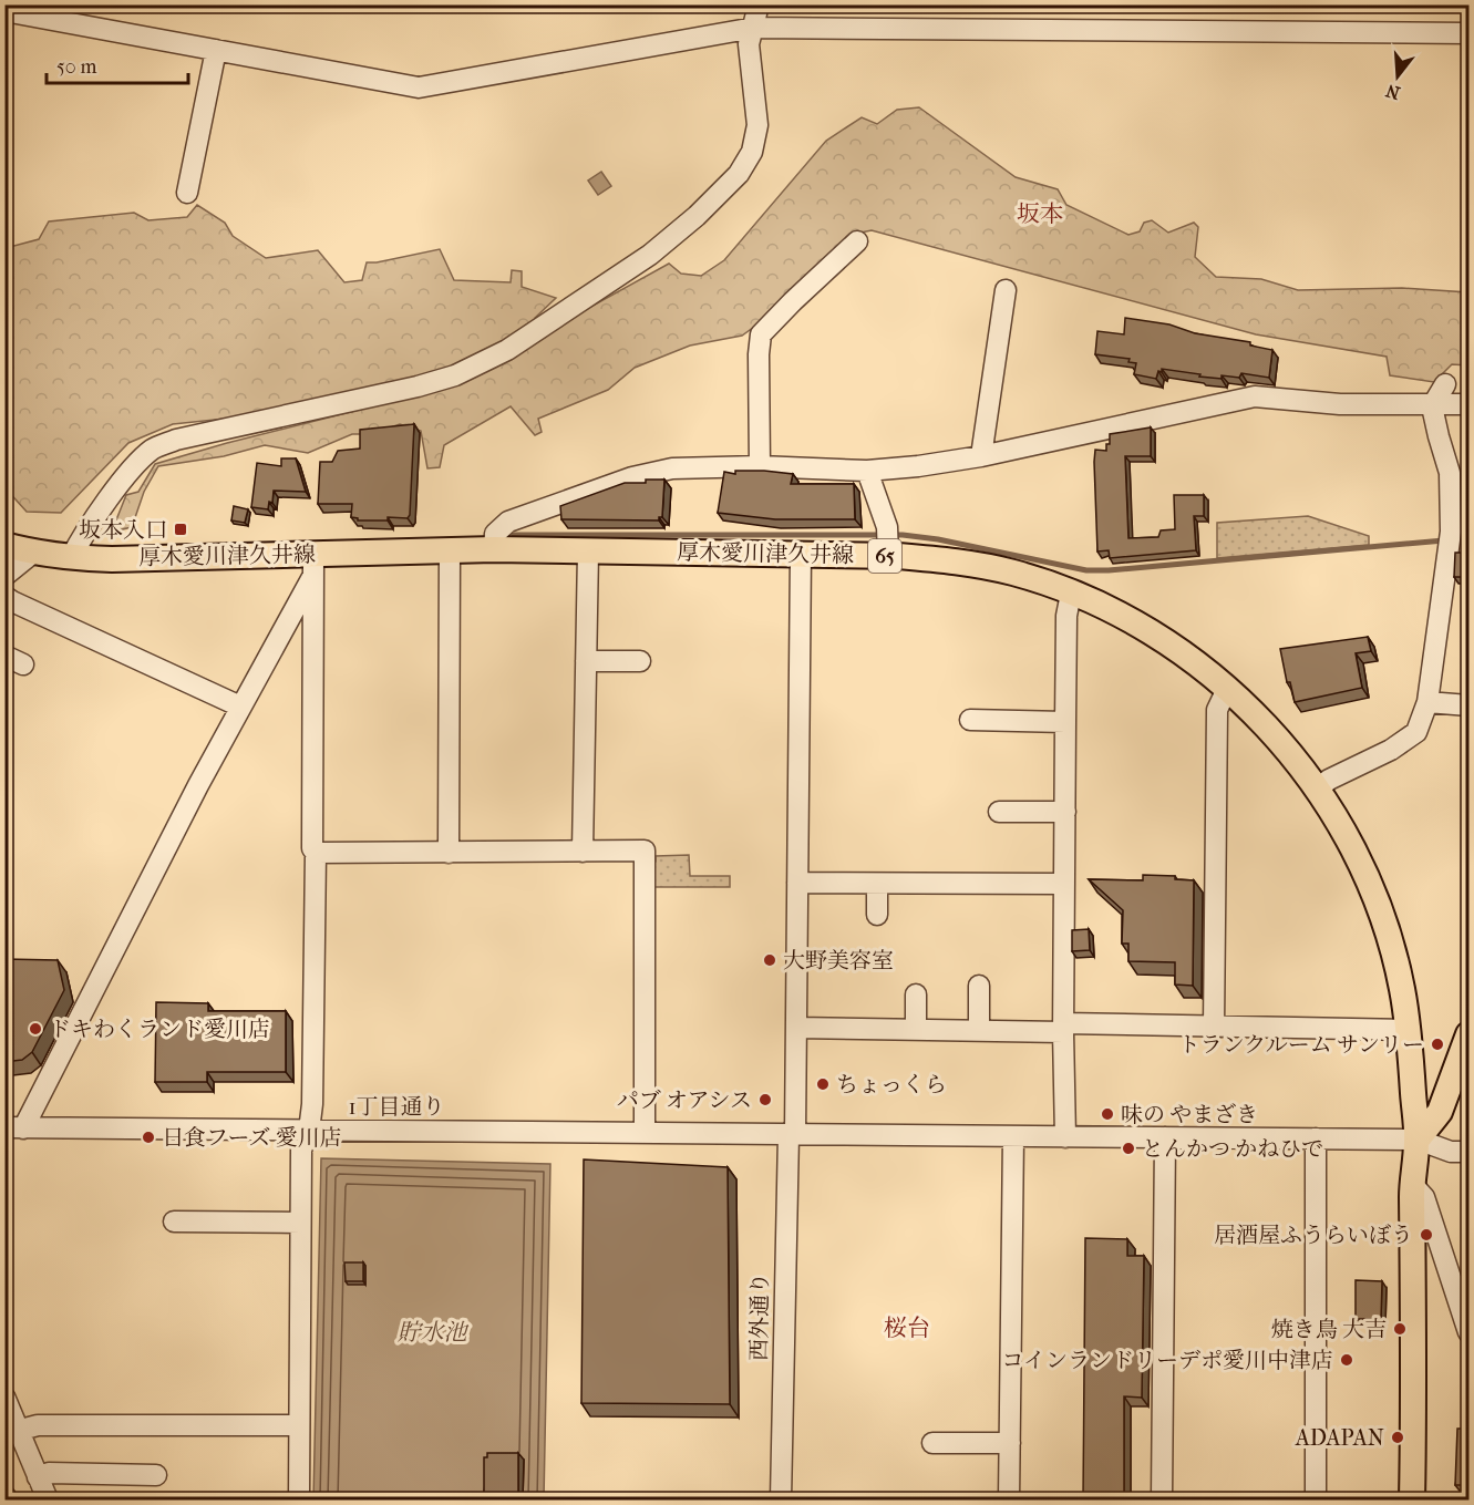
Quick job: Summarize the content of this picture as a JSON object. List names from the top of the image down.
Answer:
{
  "streets": {
    "main road": ["厚木愛川津久井線", "65"],
    "street": ["1丁目通り", "西外通り"]
  },
  "crossings": [
    ["厚木愛川津久井線", "1丁目通り"],
    ["厚木愛川津久井線", "西外通り"],
    ["1丁目通り", "西外通り"]
  ],
  "districts": ["坂本", "桜台"],
  "water": ["貯水池"],
  "places": {
    "transit": ["坂本入口"],
    "other": [
      "大野美容室",
      "ドキわくランド愛川店",
      "トランクルーム サンリー",
      "ちょっくら",
      "パブ オアシス",
      "味の やまざき",
      "日食フーズ 愛川店",
      "とんかつ かねひで",
      "居酒屋ふうらいぼう",
      "焼き鳥 大吉",
      "コインランドリーデポ愛川中津店",
      "ADAPAN"
    ]
  },
  "scale_bar": "50 m",
  "north": "bottom"
}
